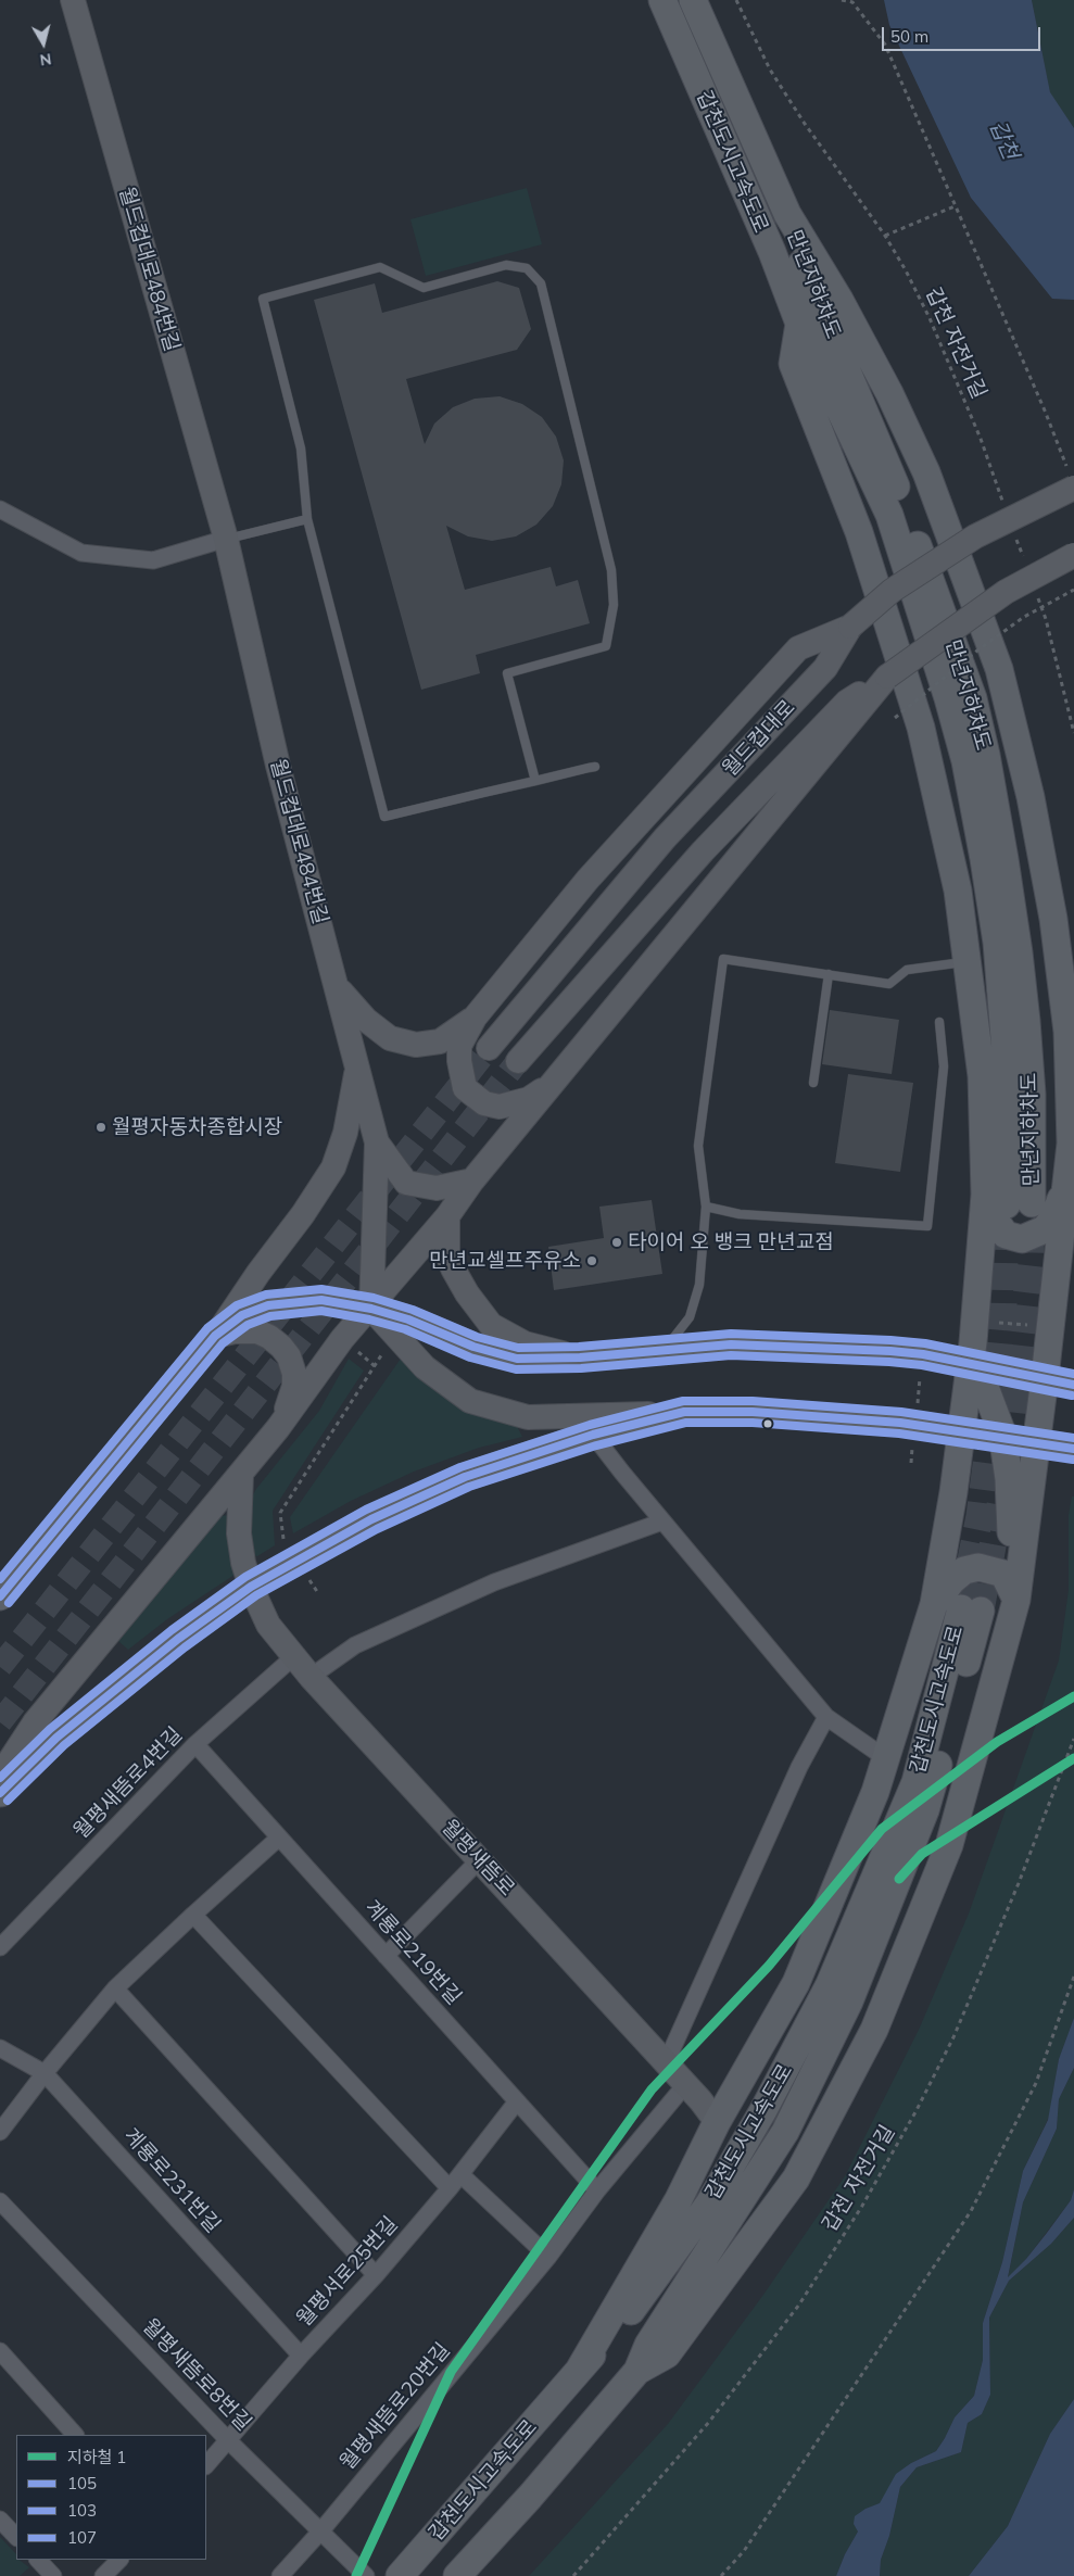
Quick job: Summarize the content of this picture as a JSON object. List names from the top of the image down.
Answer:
{
  "streets": {
    "main road": ["갑천도시고속도로", "만년지하차도"],
    "street": [
      "월드컵대로484번길",
      "월드컵대로",
      "월평새뜸로4번길",
      "월평새뜸로",
      "계룡로219번길",
      "계룡로231번길",
      "월평서로25번길",
      "월평새뜸로8번길",
      "월평새뜸로20번길"
    ],
    "path": ["갑천 자전거길"]
  },
  "crossings": [
    ["갑천도시고속도로", "만년지하차도"],
    ["월평새뜸로4번길", "월평새뜸로"],
    ["월평새뜸로4번길", "계룡로219번길"],
    ["월평새뜸로", "월평새뜸로20번길"],
    ["계룡로219번길", "월평서로25번길"],
    ["계룡로219번길", "월평새뜸로20번길"],
    ["계룡로231번길", "월평서로25번길"],
    ["월평서로25번길", "월평새뜸로8번길"],
    ["월평새뜸로8번길", "월평새뜸로20번길"]
  ],
  "water": ["갑천"],
  "places": ["월평자동차종합시장", "타이어 오 뱅크 만년교점", "만년교셀프주유소"],
  "lines": [
    "transit line 107",
    "transit line 105",
    "transit line 103",
    "metro line 1"
  ],
  "legend": [
    "지하철 1",
    "105",
    "103",
    "107"
  ],
  "scale_bar": "50 m",
  "north": "bottom"
}
